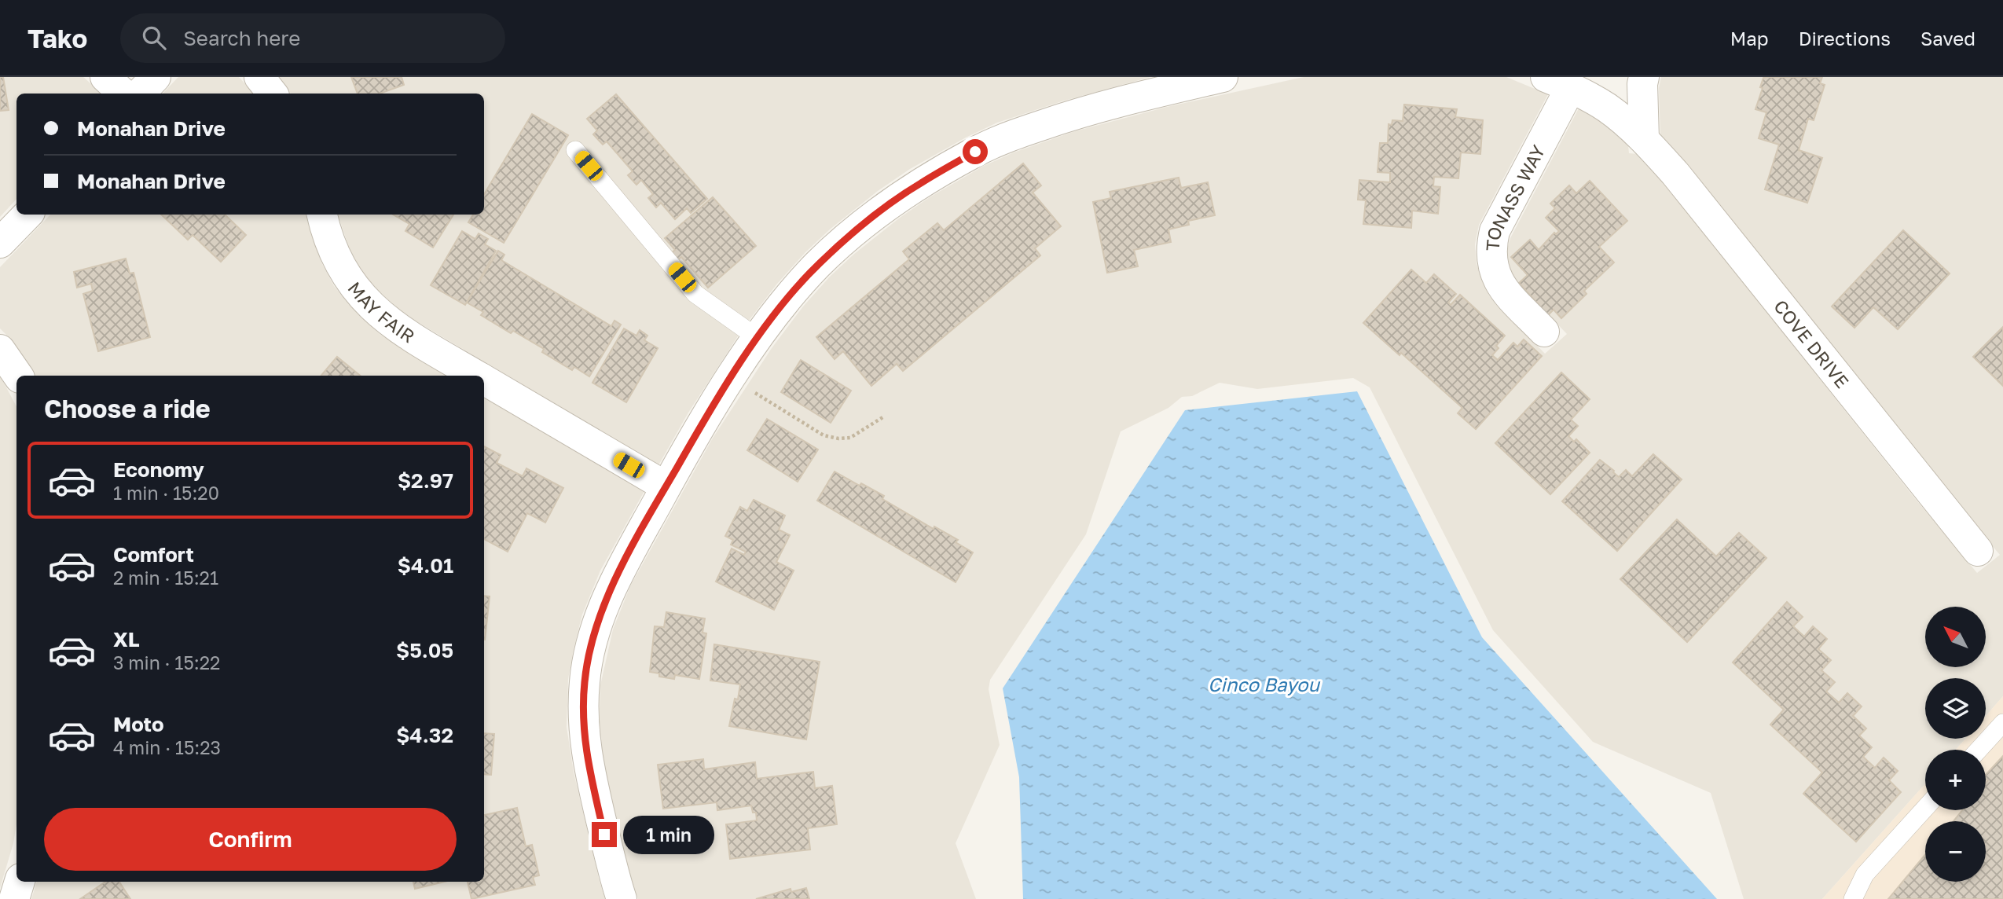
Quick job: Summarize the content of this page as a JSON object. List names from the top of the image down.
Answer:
{
  "streets": {
    "street": ["TONASS WAY", "MAY FAIR", "COVE DRIVE"]
  },
  "crossings": [
    ["TONASS WAY", "COVE DRIVE"]
  ],
  "water": ["Cinco Bayou"],
  "north": "top left",
  "page": {
    "header": "Tako",
    "search": "Search here",
    "nav": ["Map", "Directions", "Saved"],
    "banner": ["Monahan Drive", "Monahan Drive"],
    "heading": "Choose a ride",
    "list": [
      {
        "name": "Economy",
        "note": "1 min · 15:20",
        "value": "$2.97"
      },
      {
        "name": "Comfort",
        "note": "2 min · 15:21",
        "value": "$4.01"
      },
      {
        "name": "XL",
        "note": "3 min · 15:22",
        "value": "$5.05"
      },
      {
        "name": "Moto",
        "note": "4 min · 15:23",
        "value": "$4.32"
      }
    ],
    "map_buttons": ["+", "−"],
    "buttons": "Confirm",
    "bubble": "1 min"
  }
}
